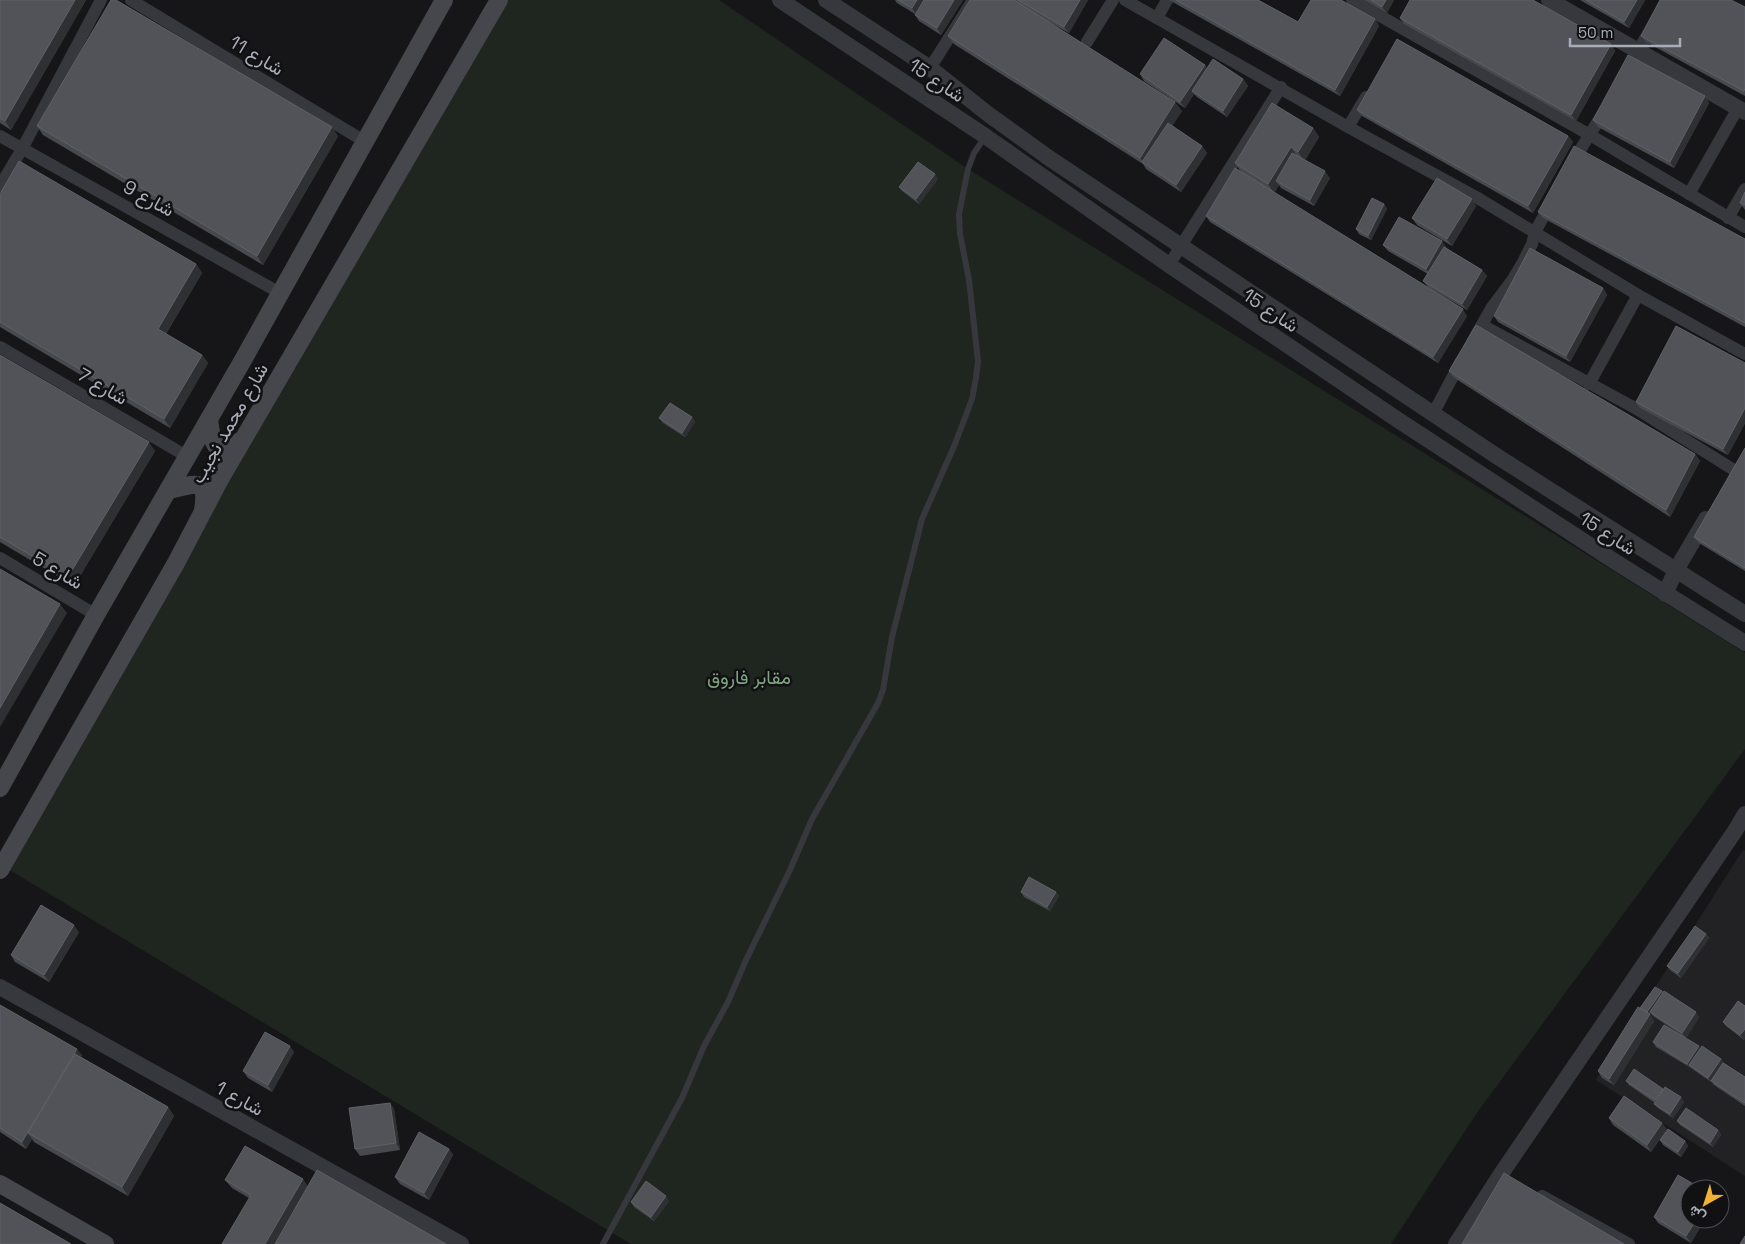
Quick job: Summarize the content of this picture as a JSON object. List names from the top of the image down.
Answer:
{
  "streets": {
    "main road": ["شارع محمد نجيب"],
    "street": [
      "شارع 11",
      "شارع 15",
      "شارع 9",
      "شارع 7",
      "شارع 5",
      "شارع 1"
    ]
  },
  "crossings": [
    ["شارع 11", "شارع محمد نجيب"],
    ["شارع 9", "شارع محمد نجيب"],
    ["شارع 7", "شارع محمد نجيب"],
    ["شارع محمد نجيب", "شارع 5"]
  ],
  "parks": ["مقابر فاروق"],
  "scale_bar": "50 m",
  "north": "bottom left"
}
